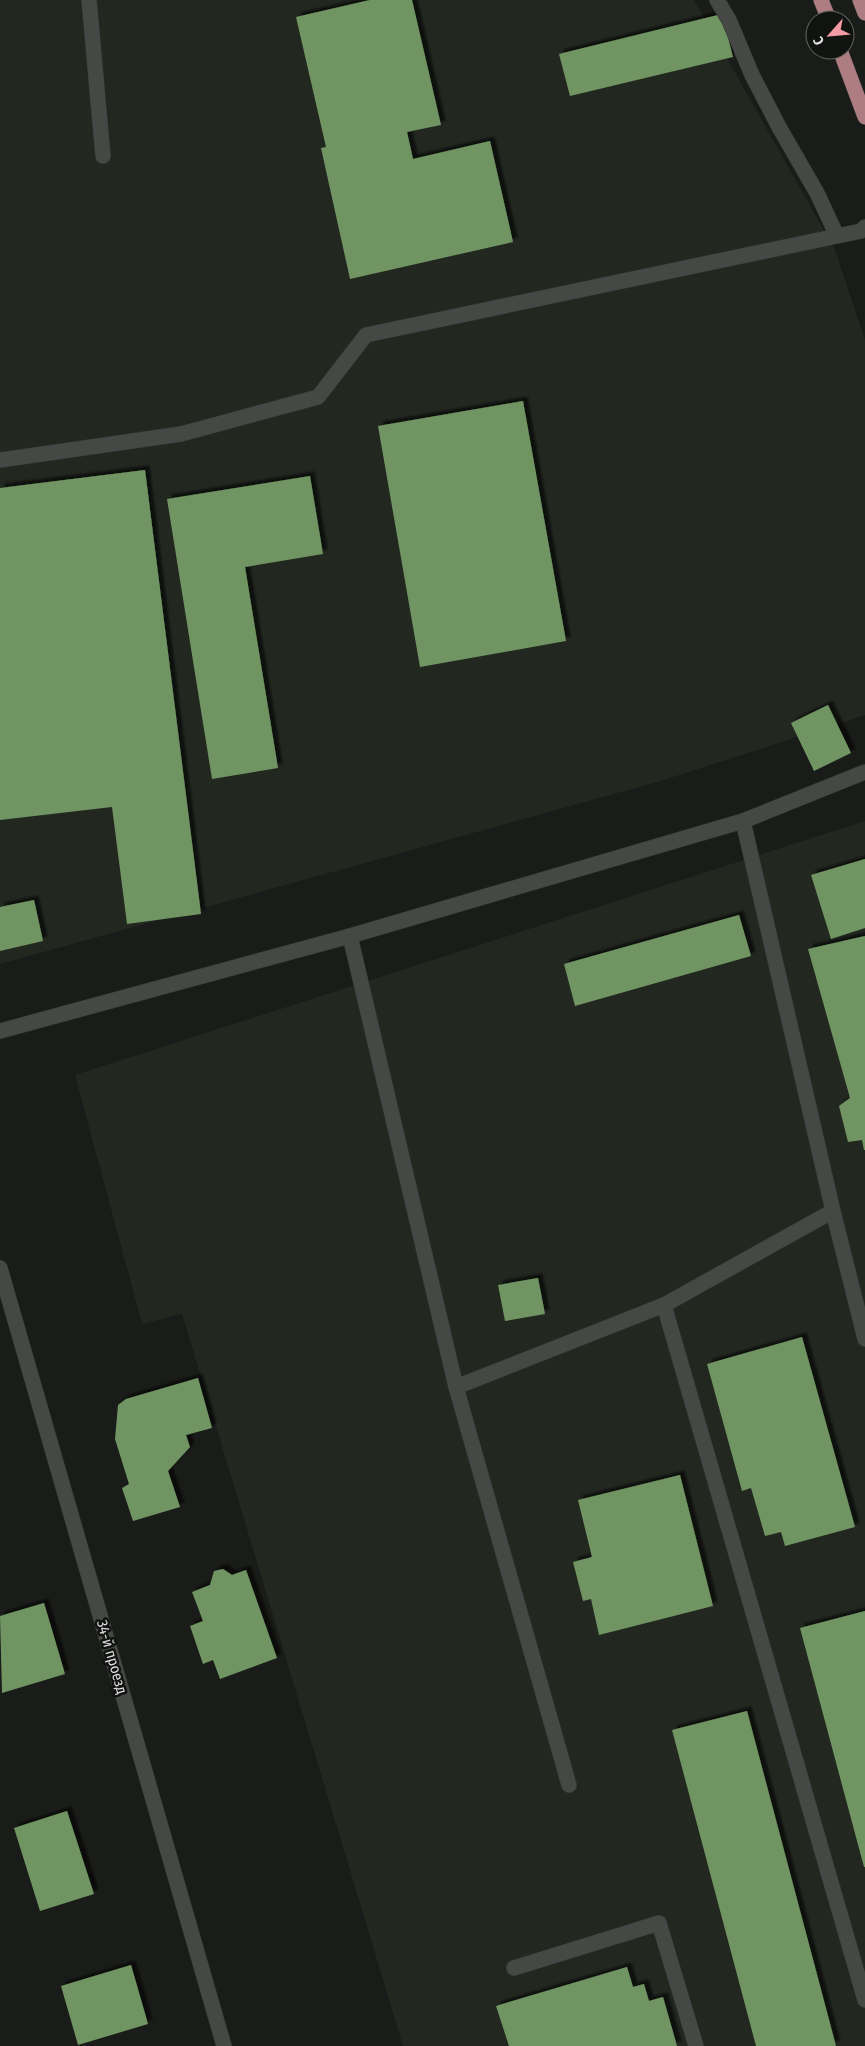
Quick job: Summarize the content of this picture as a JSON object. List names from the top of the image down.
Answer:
{
  "streets": {
    "street": ["34-й проезд"]
  },
  "north": "bottom left"
}
